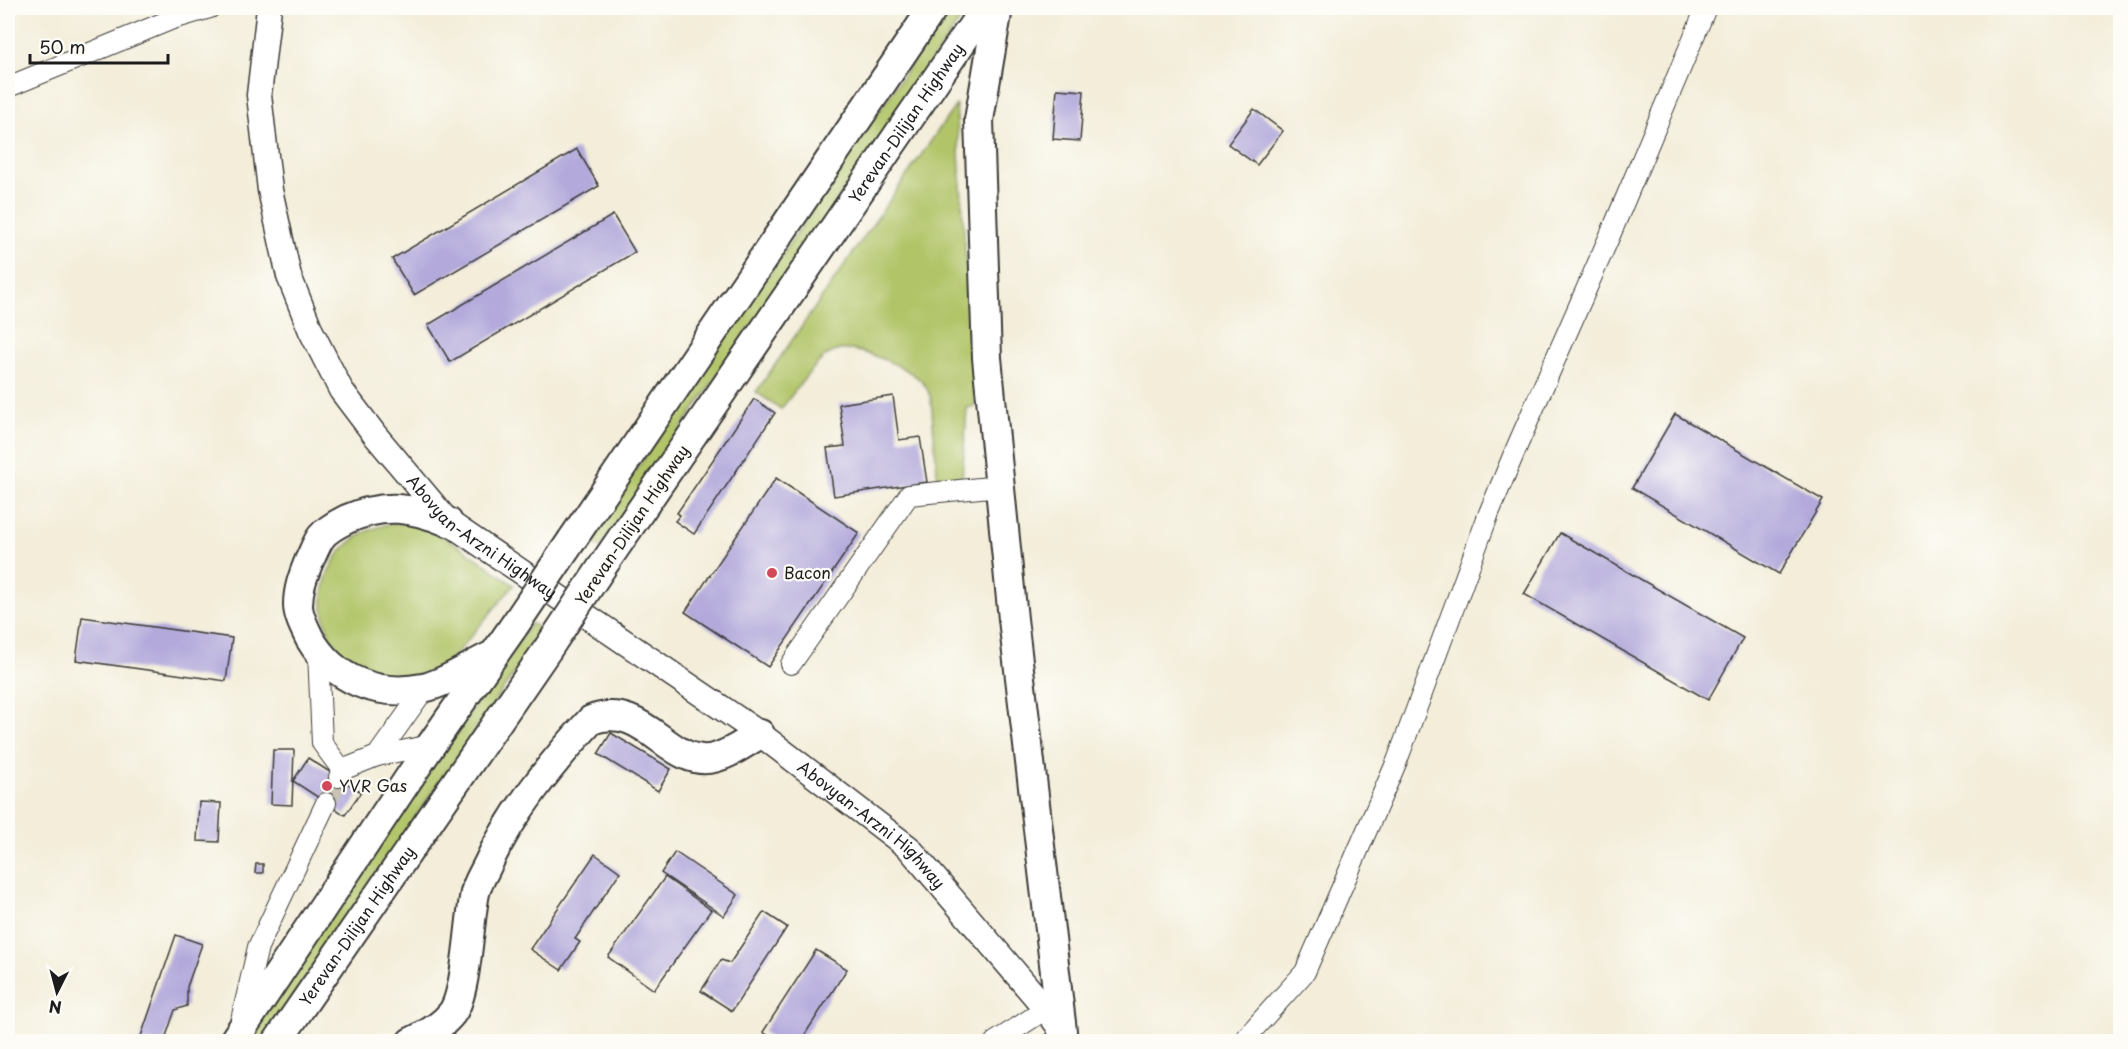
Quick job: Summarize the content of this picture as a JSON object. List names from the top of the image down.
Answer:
{
  "streets": {
    "highway": ["Yerevan-Dilijan Highway"],
    "main road": ["Abovyan-Arzni Highway"]
  },
  "places": ["Bacon", "YVR Gas"],
  "scale_bar": "50 m",
  "north": "bottom"
}
